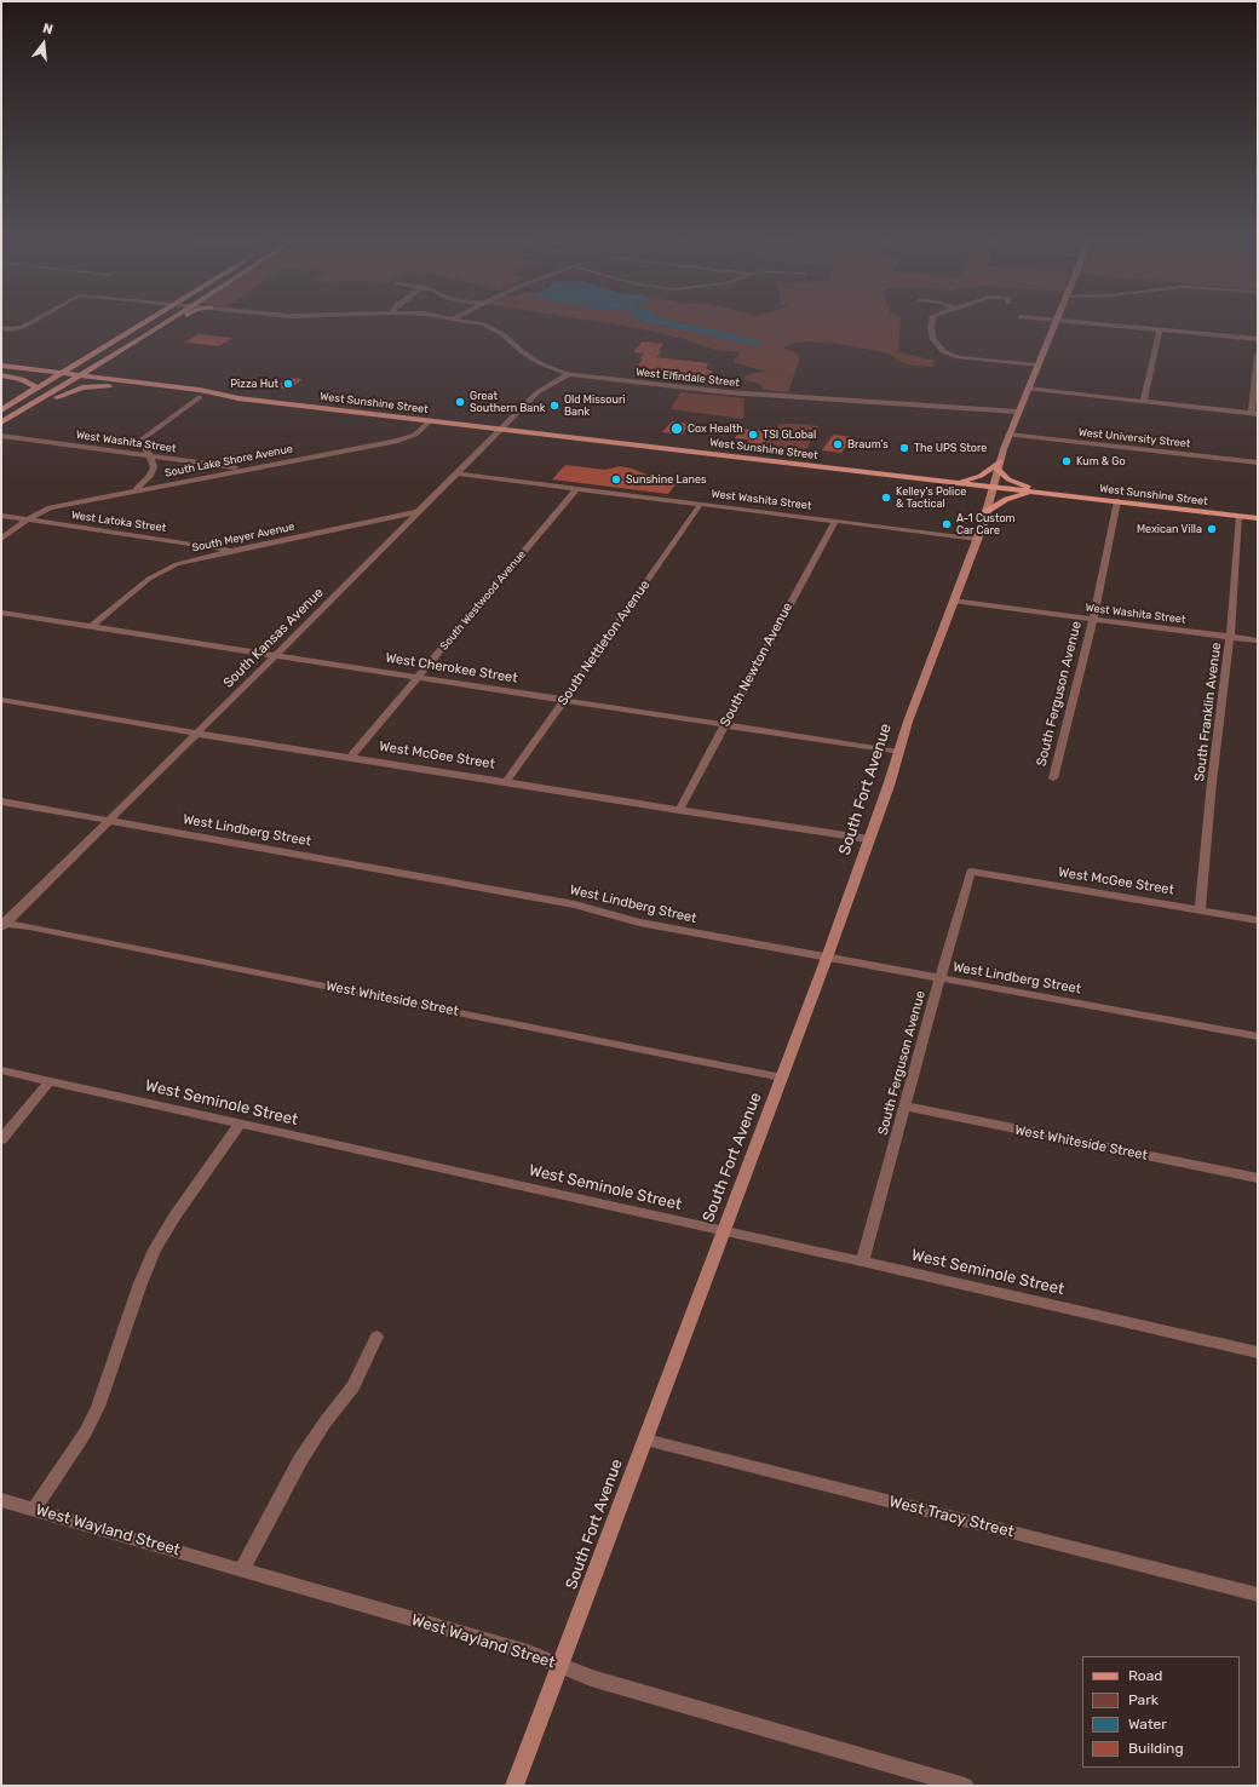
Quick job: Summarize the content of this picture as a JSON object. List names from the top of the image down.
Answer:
{
  "streets": {
    "main road": ["West Sunshine Street"],
    "street": [
      "West Elfindale Street",
      "West University Street",
      "West Washita Street",
      "South Lake Shore Avenue",
      "West Latoka Street",
      "South Meyer Avenue",
      "South Westwood Avenue",
      "South Kansas Avenue",
      "South Nettleton Avenue",
      "South Newton Avenue",
      "West Cherokee Street",
      "South Ferguson Avenue",
      "South Franklin Avenue",
      "West McGee Street",
      "South Fort Avenue",
      "West Lindberg Street",
      "West Whiteside Street",
      "West Seminole Street",
      "West Tracy Street",
      "West Wayland Street"
    ]
  },
  "crossings": [
    ["West Elfindale Street", "South Kansas Avenue"],
    ["West Elfindale Street", "South Fort Avenue"],
    ["West Sunshine Street", "South Lake Shore Avenue"],
    ["West Sunshine Street", "South Kansas Avenue"],
    ["West Sunshine Street", "South Ferguson Avenue"],
    ["West Sunshine Street", "South Franklin Avenue"],
    ["West Sunshine Street", "South Fort Avenue"],
    ["West University Street", "South Fort Avenue"],
    ["West Washita Street", "South Lake Shore Avenue"],
    ["West Washita Street", "South Westwood Avenue"],
    ["West Washita Street", "South Kansas Avenue"],
    ["West Washita Street", "South Nettleton Avenue"],
    ["West Washita Street", "South Newton Avenue"],
    ["West Washita Street", "South Ferguson Avenue"],
    ["West Washita Street", "South Franklin Avenue"],
    ["West Washita Street", "South Fort Avenue"],
    ["South Lake Shore Avenue", "West Latoka Street"],
    ["West Latoka Street", "South Meyer Avenue"],
    ["South Meyer Avenue", "South Kansas Avenue"],
    ["South Meyer Avenue", "West Cherokee Street"],
    ["South Westwood Avenue", "West Cherokee Street"],
    ["South Westwood Avenue", "West McGee Street"],
    ["South Kansas Avenue", "West Cherokee Street"],
    ["South Kansas Avenue", "West McGee Street"],
    ["South Kansas Avenue", "West Lindberg Street"],
    ["South Kansas Avenue", "West Whiteside Street"],
    ["South Nettleton Avenue", "West Cherokee Street"],
    ["South Nettleton Avenue", "West McGee Street"],
    ["South Newton Avenue", "West Cherokee Street"],
    ["South Newton Avenue", "West McGee Street"],
    ["West Cherokee Street", "South Fort Avenue"],
    ["South Ferguson Avenue", "West McGee Street"],
    ["South Ferguson Avenue", "West Lindberg Street"],
    ["South Ferguson Avenue", "West Whiteside Street"],
    ["South Ferguson Avenue", "West Seminole Street"],
    ["South Franklin Avenue", "West McGee Street"],
    ["West McGee Street", "South Fort Avenue"],
    ["South Fort Avenue", "West Lindberg Street"],
    ["South Fort Avenue", "West Whiteside Street"],
    ["South Fort Avenue", "West Seminole Street"],
    ["South Fort Avenue", "West Tracy Street"],
    ["South Fort Avenue", "West Wayland Street"]
  ],
  "places": [
    "Pizza Hut",
    "Great Southern Bank",
    "Old Missouri Bank",
    "Cox Health",
    "TSI GLobal",
    "Braum's",
    "The UPS Store",
    "Kum & Go",
    "Sunshine Lanes",
    "Kelley's Police & Tactical",
    "A-1 Custom Car Care",
    "Mexican Villa"
  ],
  "legend": [
    "Road",
    "Park",
    "Water",
    "Building"
  ],
  "north": "top"
}
